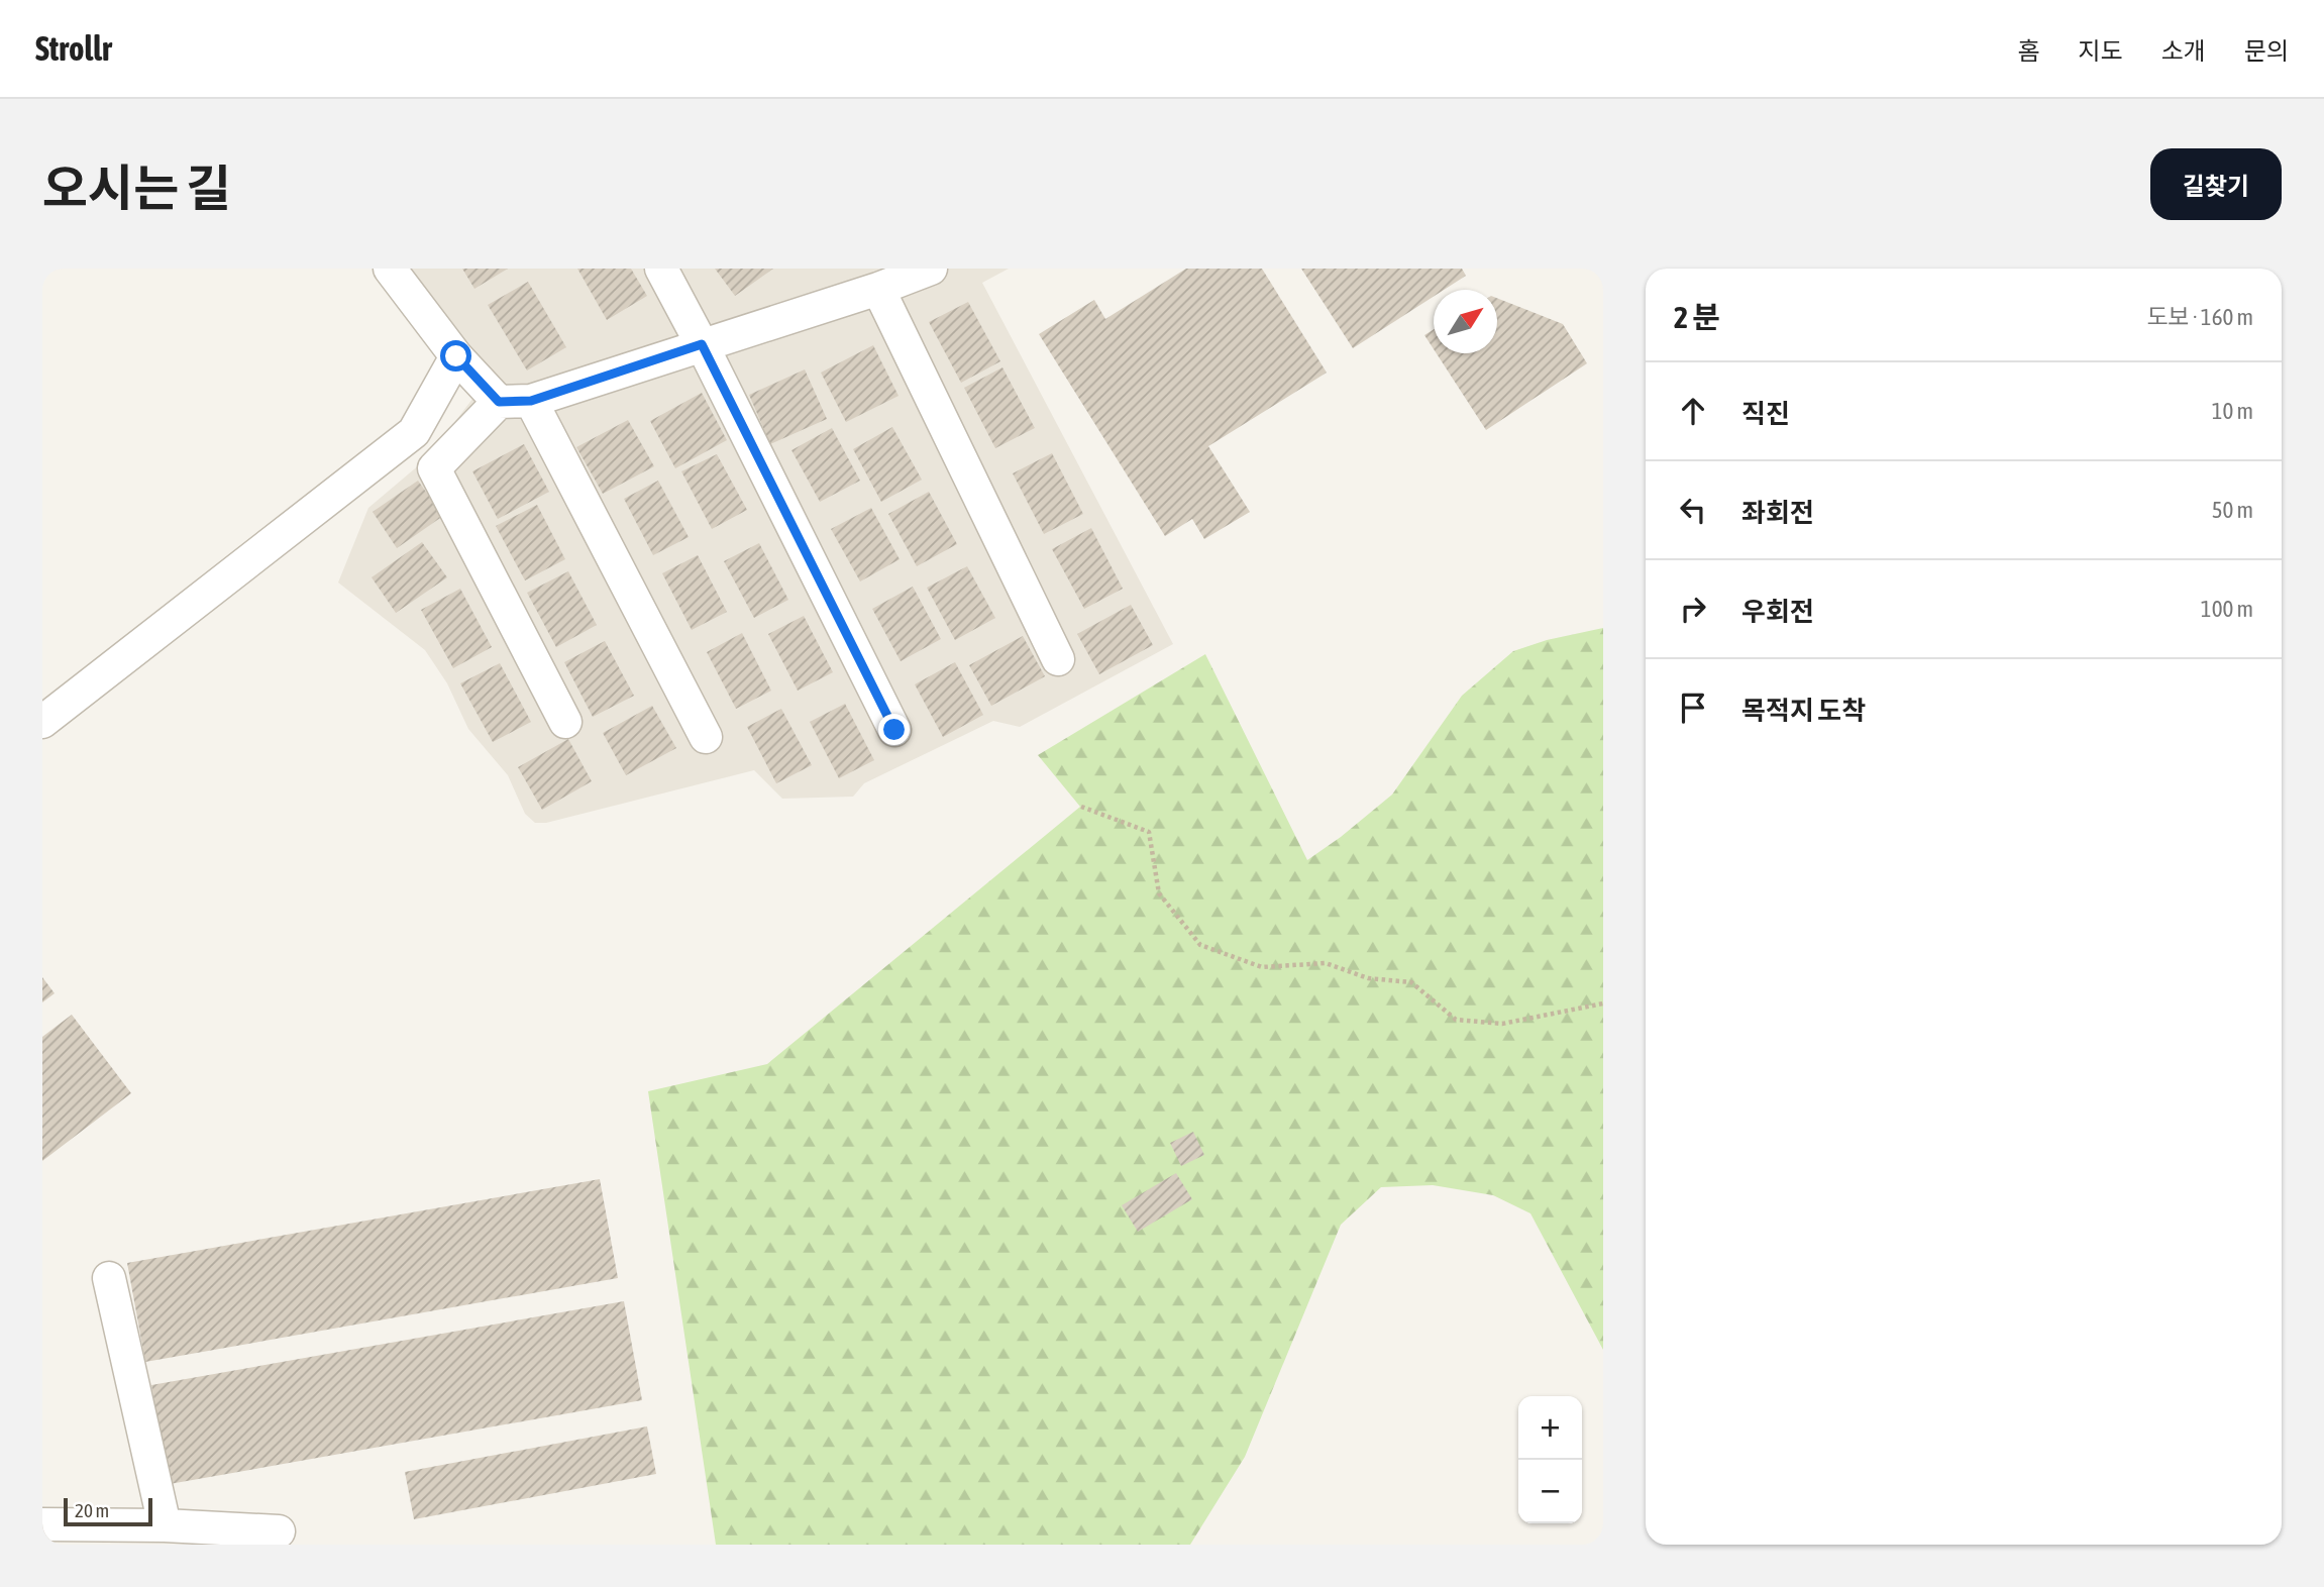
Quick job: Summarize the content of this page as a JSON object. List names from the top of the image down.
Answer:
{
  "scale_bar": "20 m",
  "north": "top right",
  "page": {
    "header": "Strollr",
    "nav": [
      "홈",
      "지도",
      "소개",
      "문의"
    ],
    "title": "오시는 길",
    "buttons": "길찾기",
    "heading": ["2 분", "도보 · 160 m"],
    "list": [
      ["직진", "10 m"],
      ["좌회전", "50 m"],
      ["우회전", "100 m"],
      "목적지 도착"
    ],
    "map_buttons": ["+", "−"],
    "scale": "20 m"
  }
}
